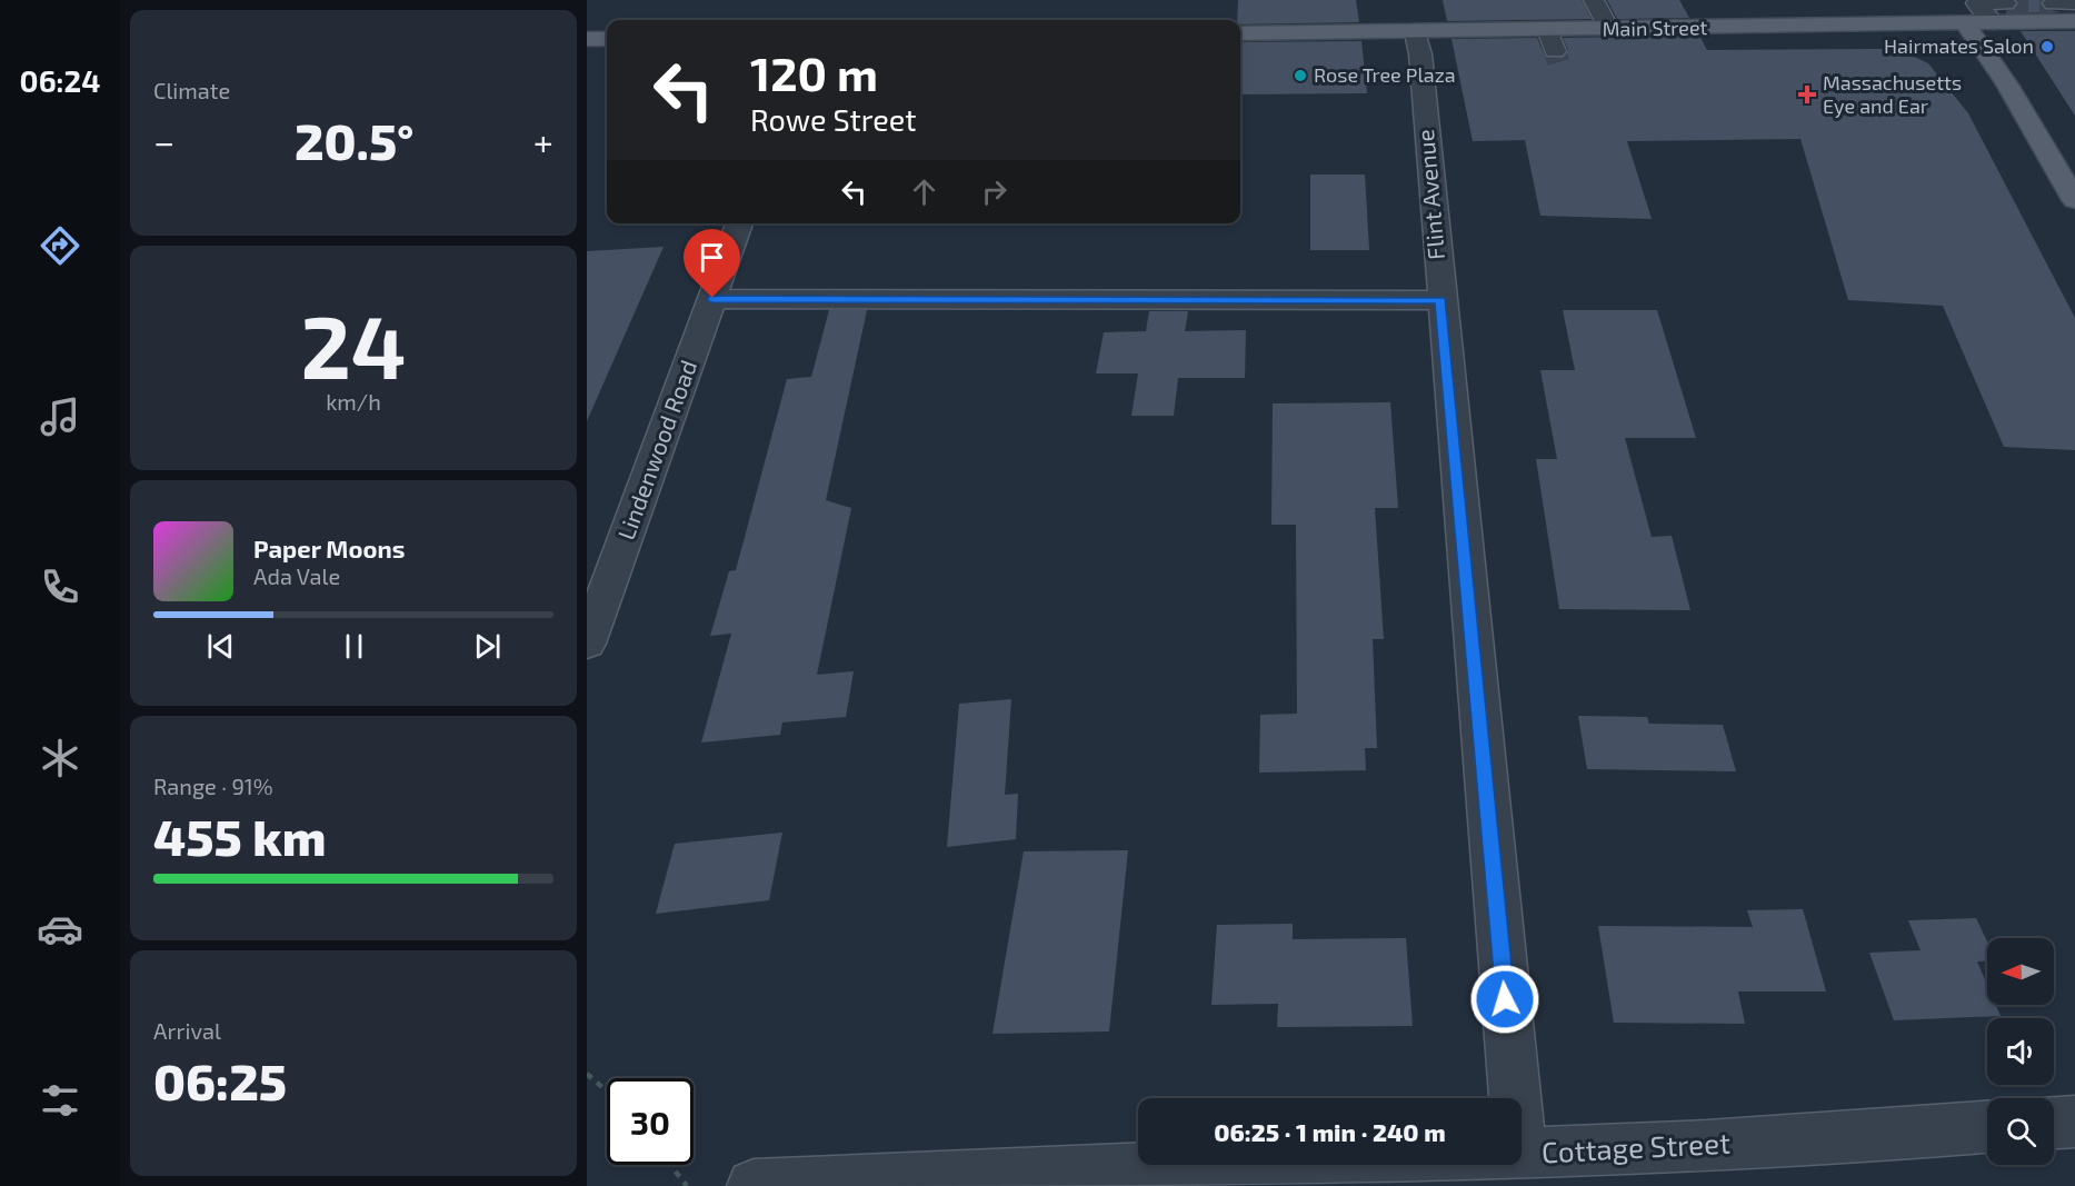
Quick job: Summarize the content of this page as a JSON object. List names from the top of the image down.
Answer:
{
  "streets": {
    "main road": ["Main Street"],
    "street": ["Flint Avenue", "Lindenwood Road", "Cottage Street"]
  },
  "crossings": [
    ["Main Street", "Flint Avenue"]
  ],
  "places": {
    "other": ["Hairmates Salon", "Rose Tree Plaza"],
    "health": ["Massachusetts Eye and Ear"]
  },
  "north": "left",
  "page": {
    "tabs": "06:24",
    "tile": [
      "Climate",
      ["24", "km/h"],
      ["Range · 91%", "455 km"],
      ["Arrival", "06:25"]
    ],
    "turn": ["120 m", "Rowe Street"],
    "heat": ["−", "20.5°", "+"],
    "song": ["Paper Moons", "Ada Vale"],
    "limit": "30",
    "trip": "06:25 · 1 min · 240 m"
  }
}
